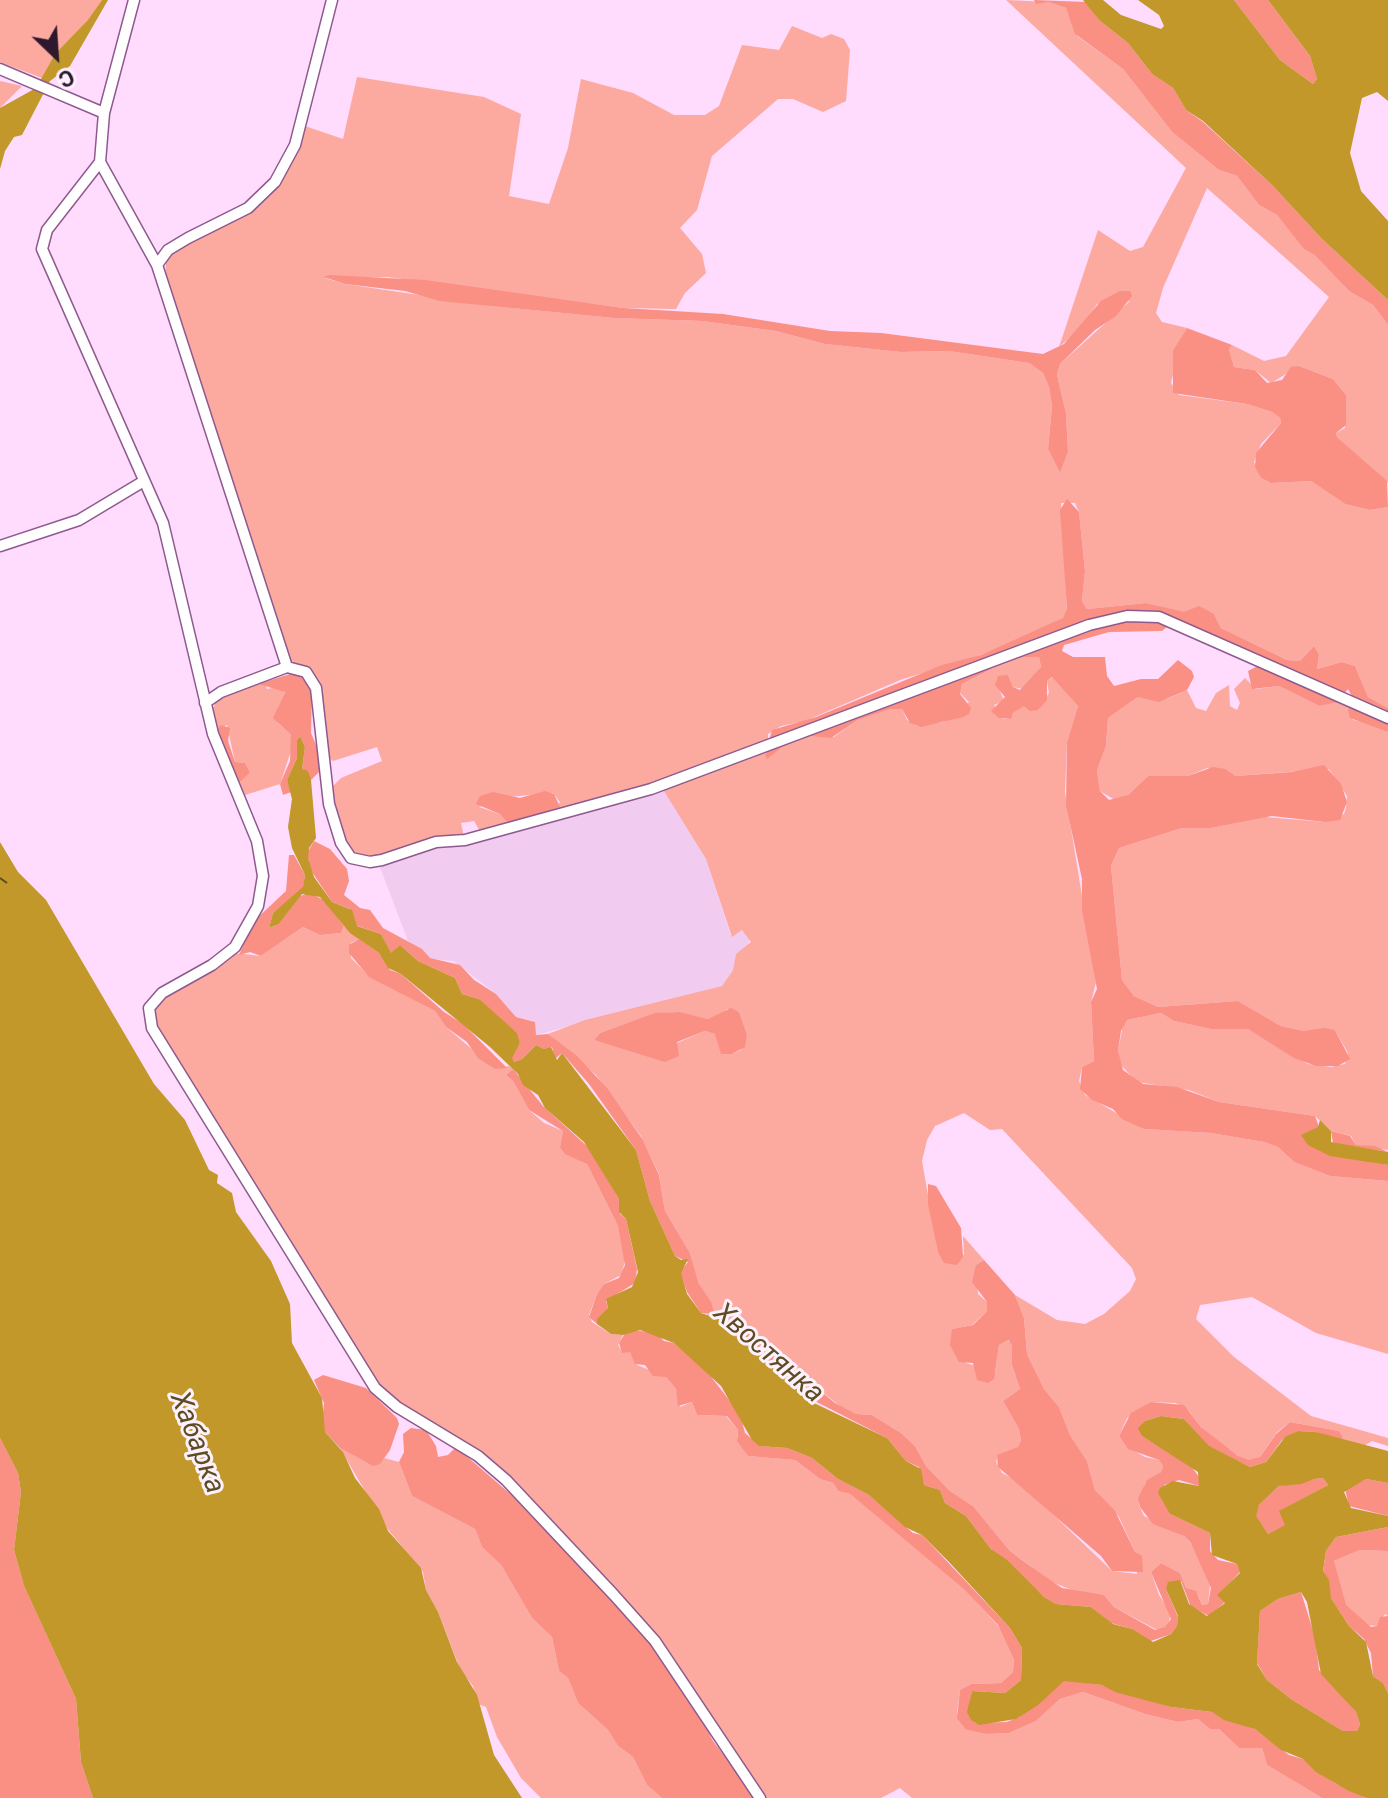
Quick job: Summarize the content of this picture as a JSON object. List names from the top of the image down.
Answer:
{
  "water": ["Хвостянка", "Хабарка"],
  "north": "bottom right"
}
